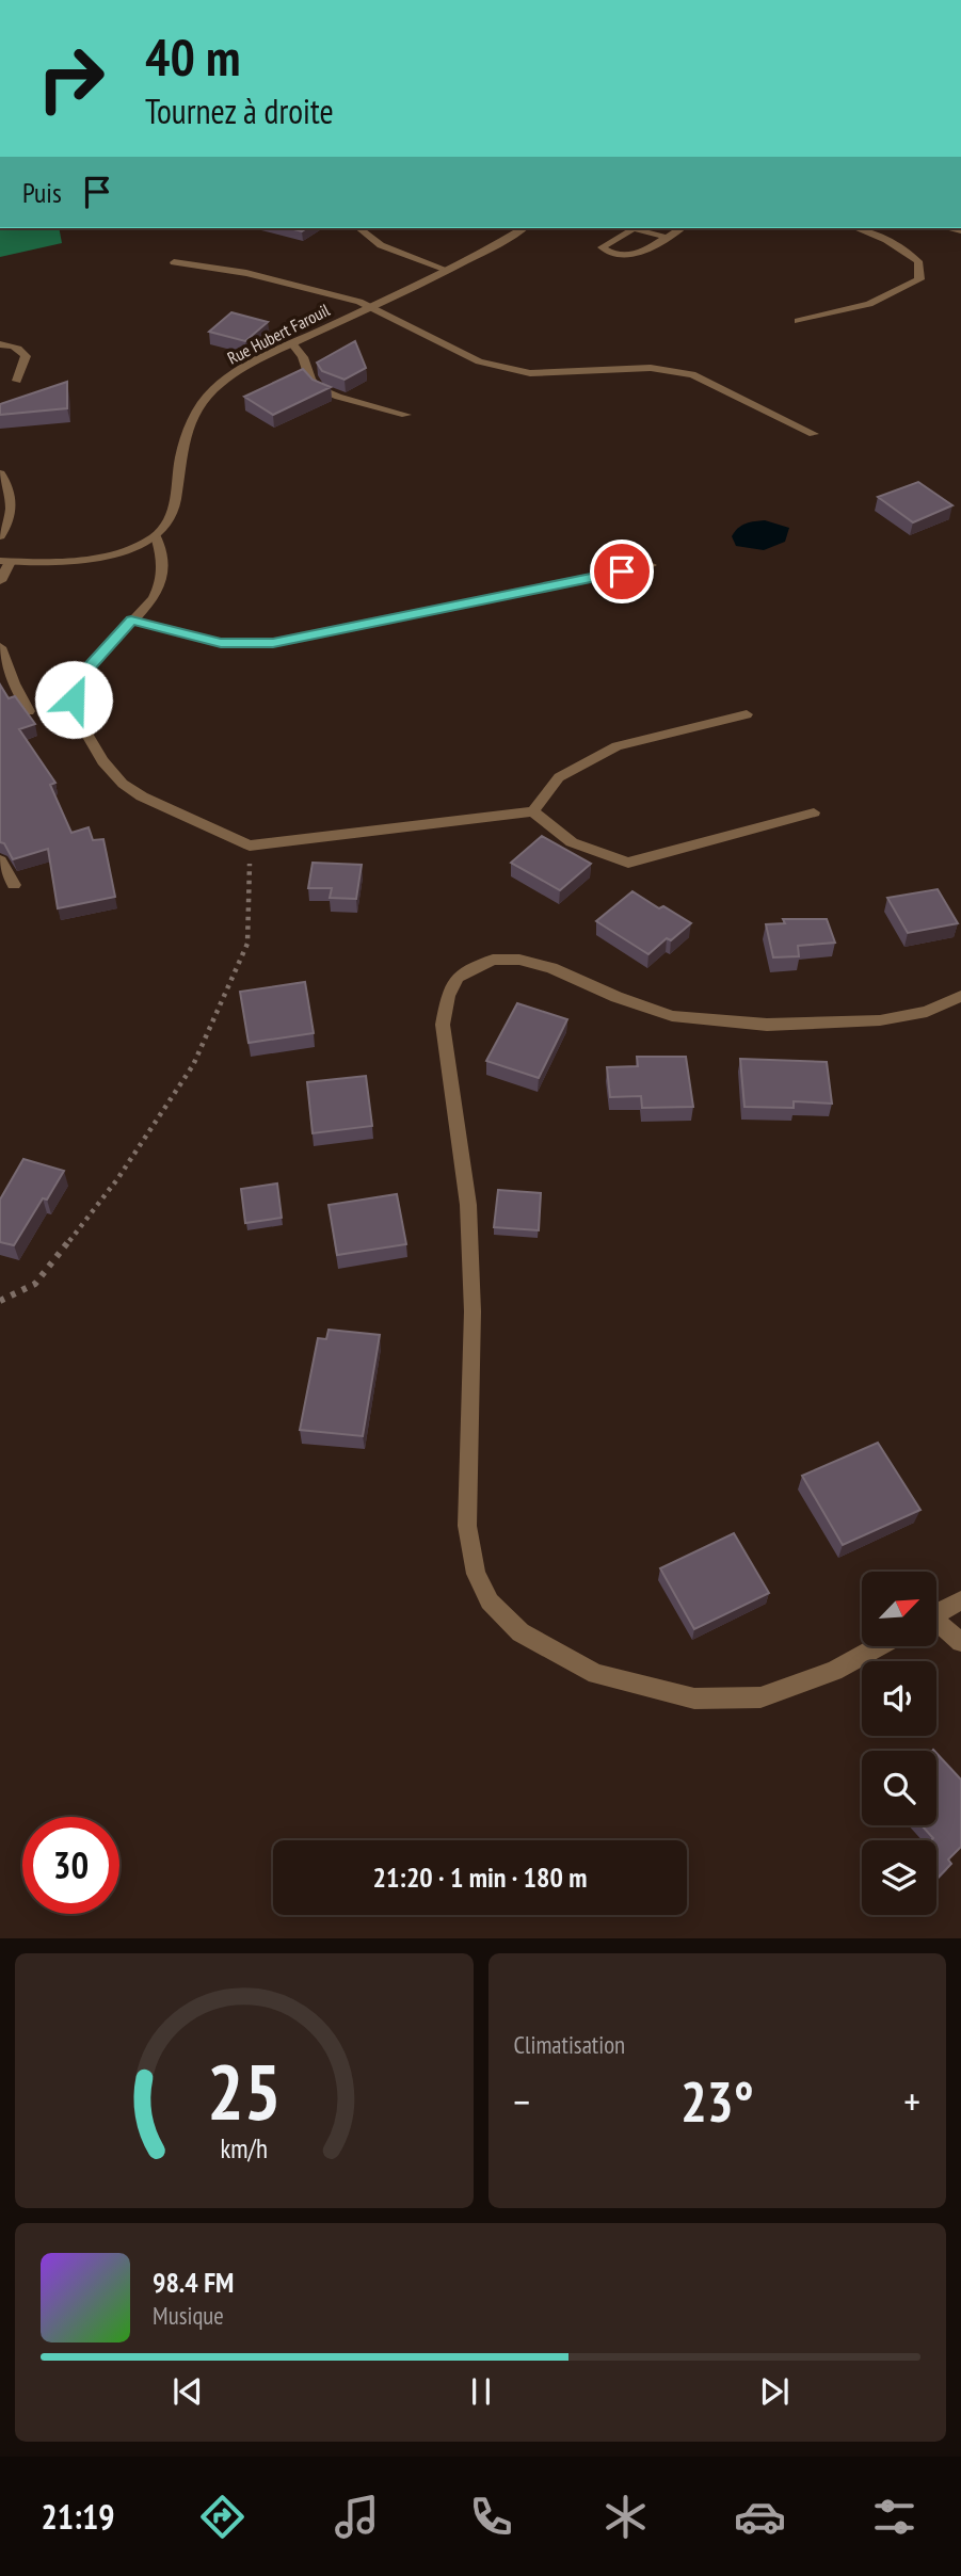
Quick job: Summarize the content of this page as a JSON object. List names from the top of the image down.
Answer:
{
  "streets": {
    "street": ["Rue Hubert Farouil"]
  },
  "north": "top right",
  "page": {
    "turn": ["40 m", "Tournez à droite"],
    "then": "Puis",
    "limit": "30",
    "trip": "21:20 · 1 min · 180 m",
    "tile": "Climatisation",
    "heat": ["−", "23°", "+"],
    "song": ["98.4 FM", "Musique"],
    "tabs": "21:19",
    "gauge": ["25", "km/h"]
  }
}
